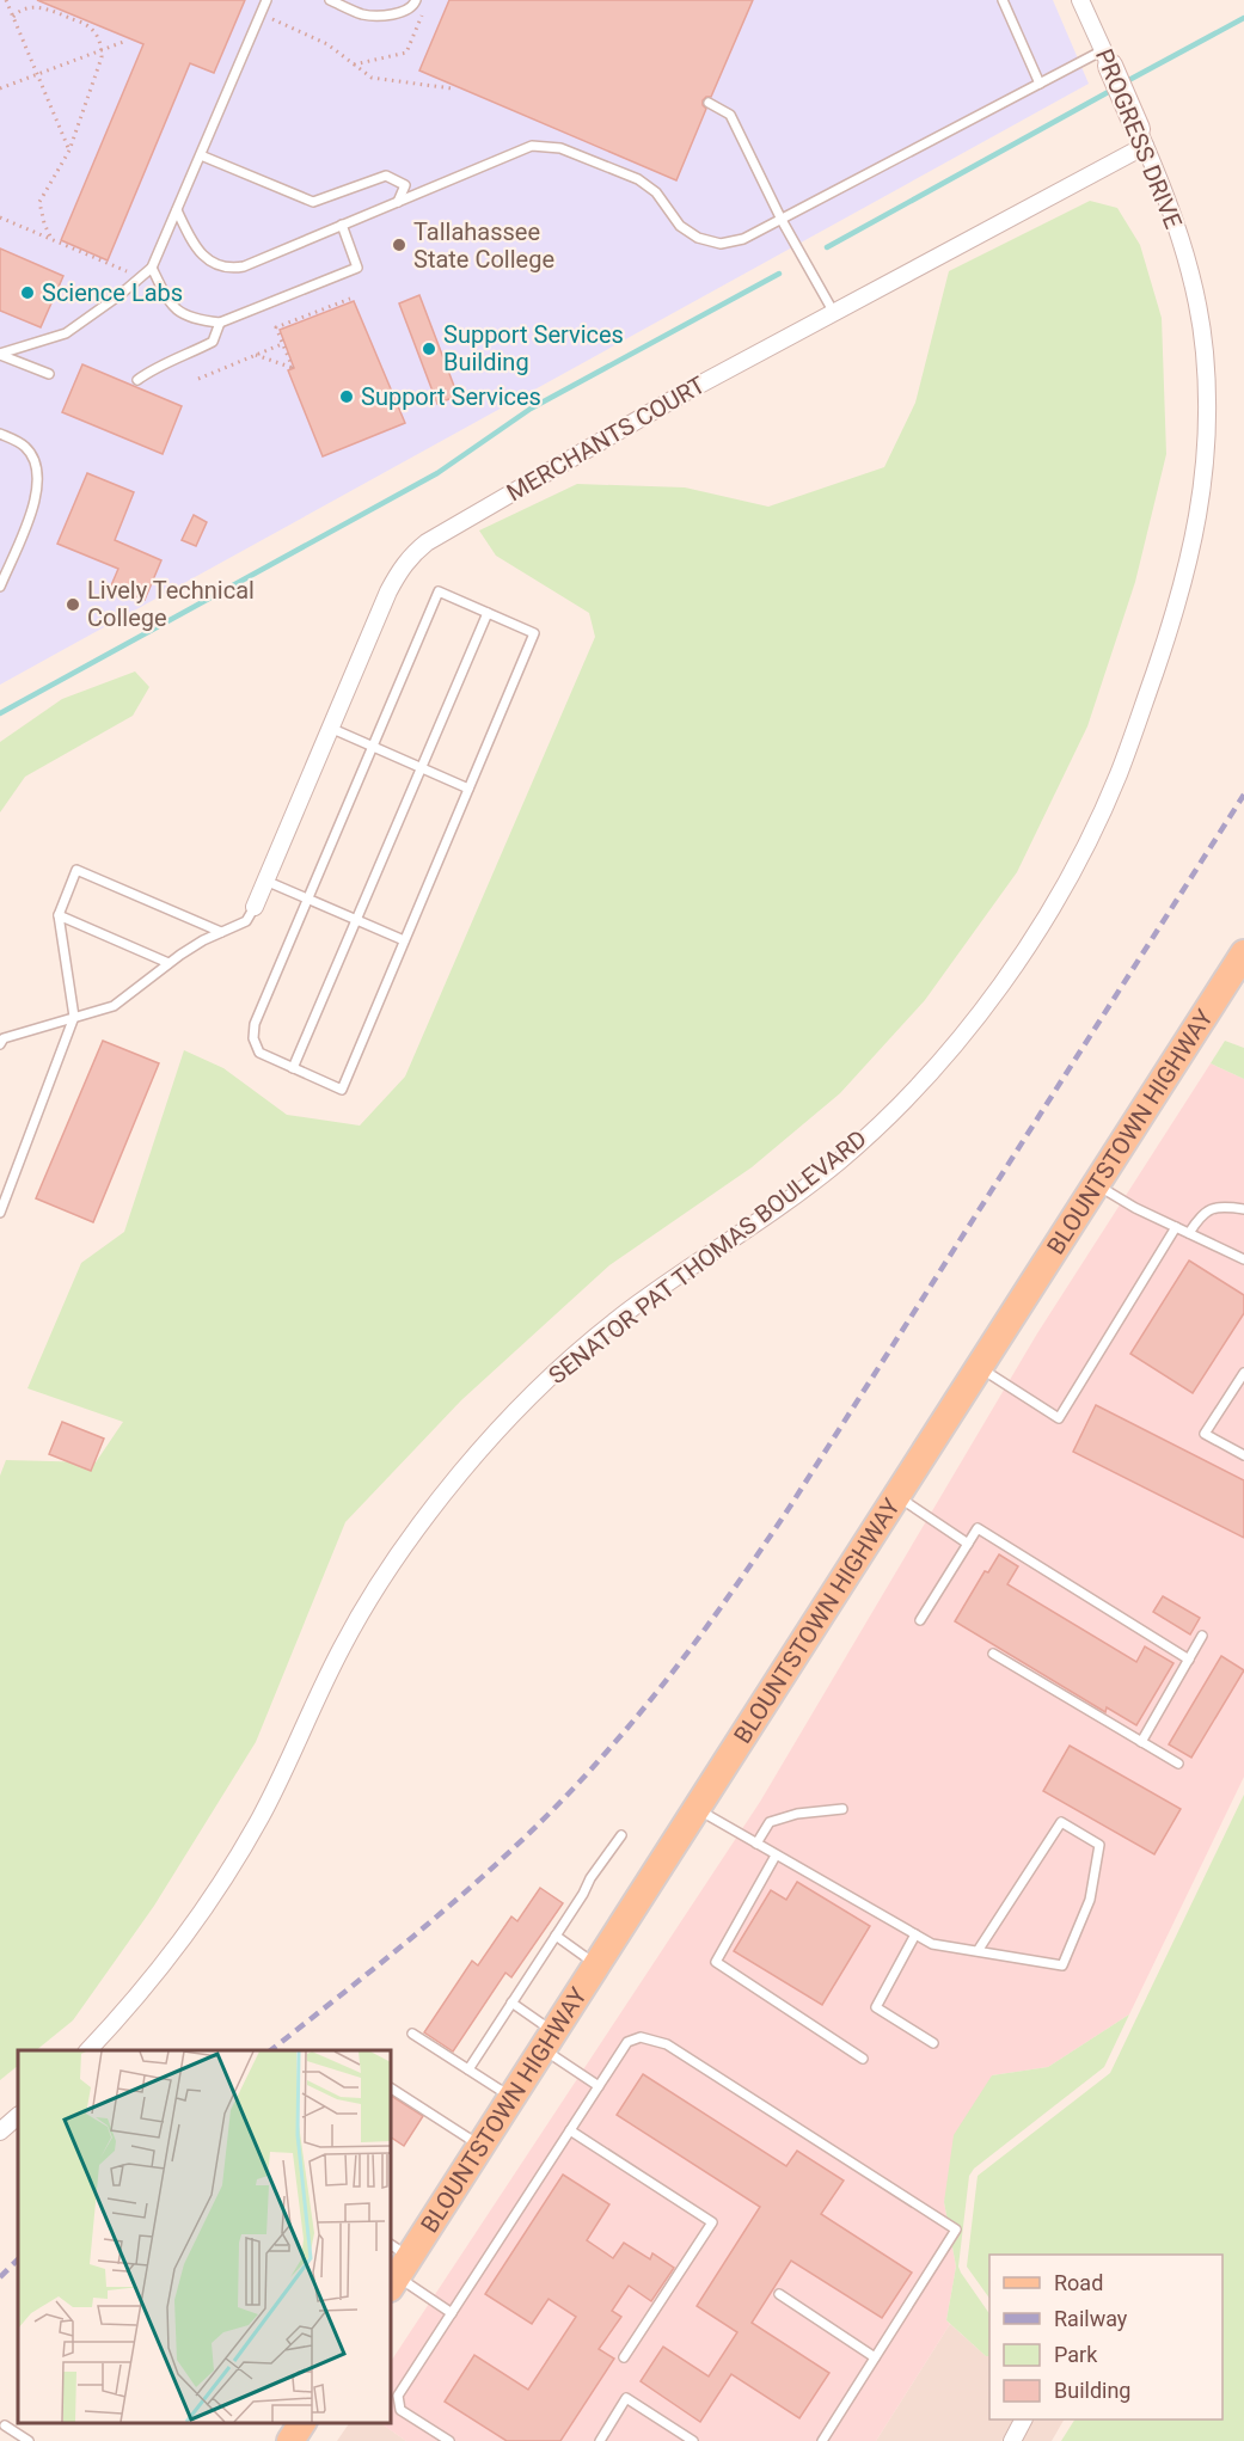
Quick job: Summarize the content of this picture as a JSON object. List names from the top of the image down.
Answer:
{
  "streets": {
    "main road": ["BLOUNTSTOWN HIGHWAY"],
    "street": ["PROGRESS DRIVE", "MERCHANTS COURT", "SENATOR PAT THOMAS BOULEVARD"]
  },
  "crossings": [
    ["PROGRESS DRIVE", "MERCHANTS COURT"],
    ["PROGRESS DRIVE", "SENATOR PAT THOMAS BOULEVARD"]
  ],
  "places": [
    "Tallahassee State College",
    "Science Labs",
    "Support Services Building",
    "Support Services",
    "Lively Technical College"
  ],
  "legend": [
    "Road",
    "Railway",
    "Park",
    "Building"
  ]
}
